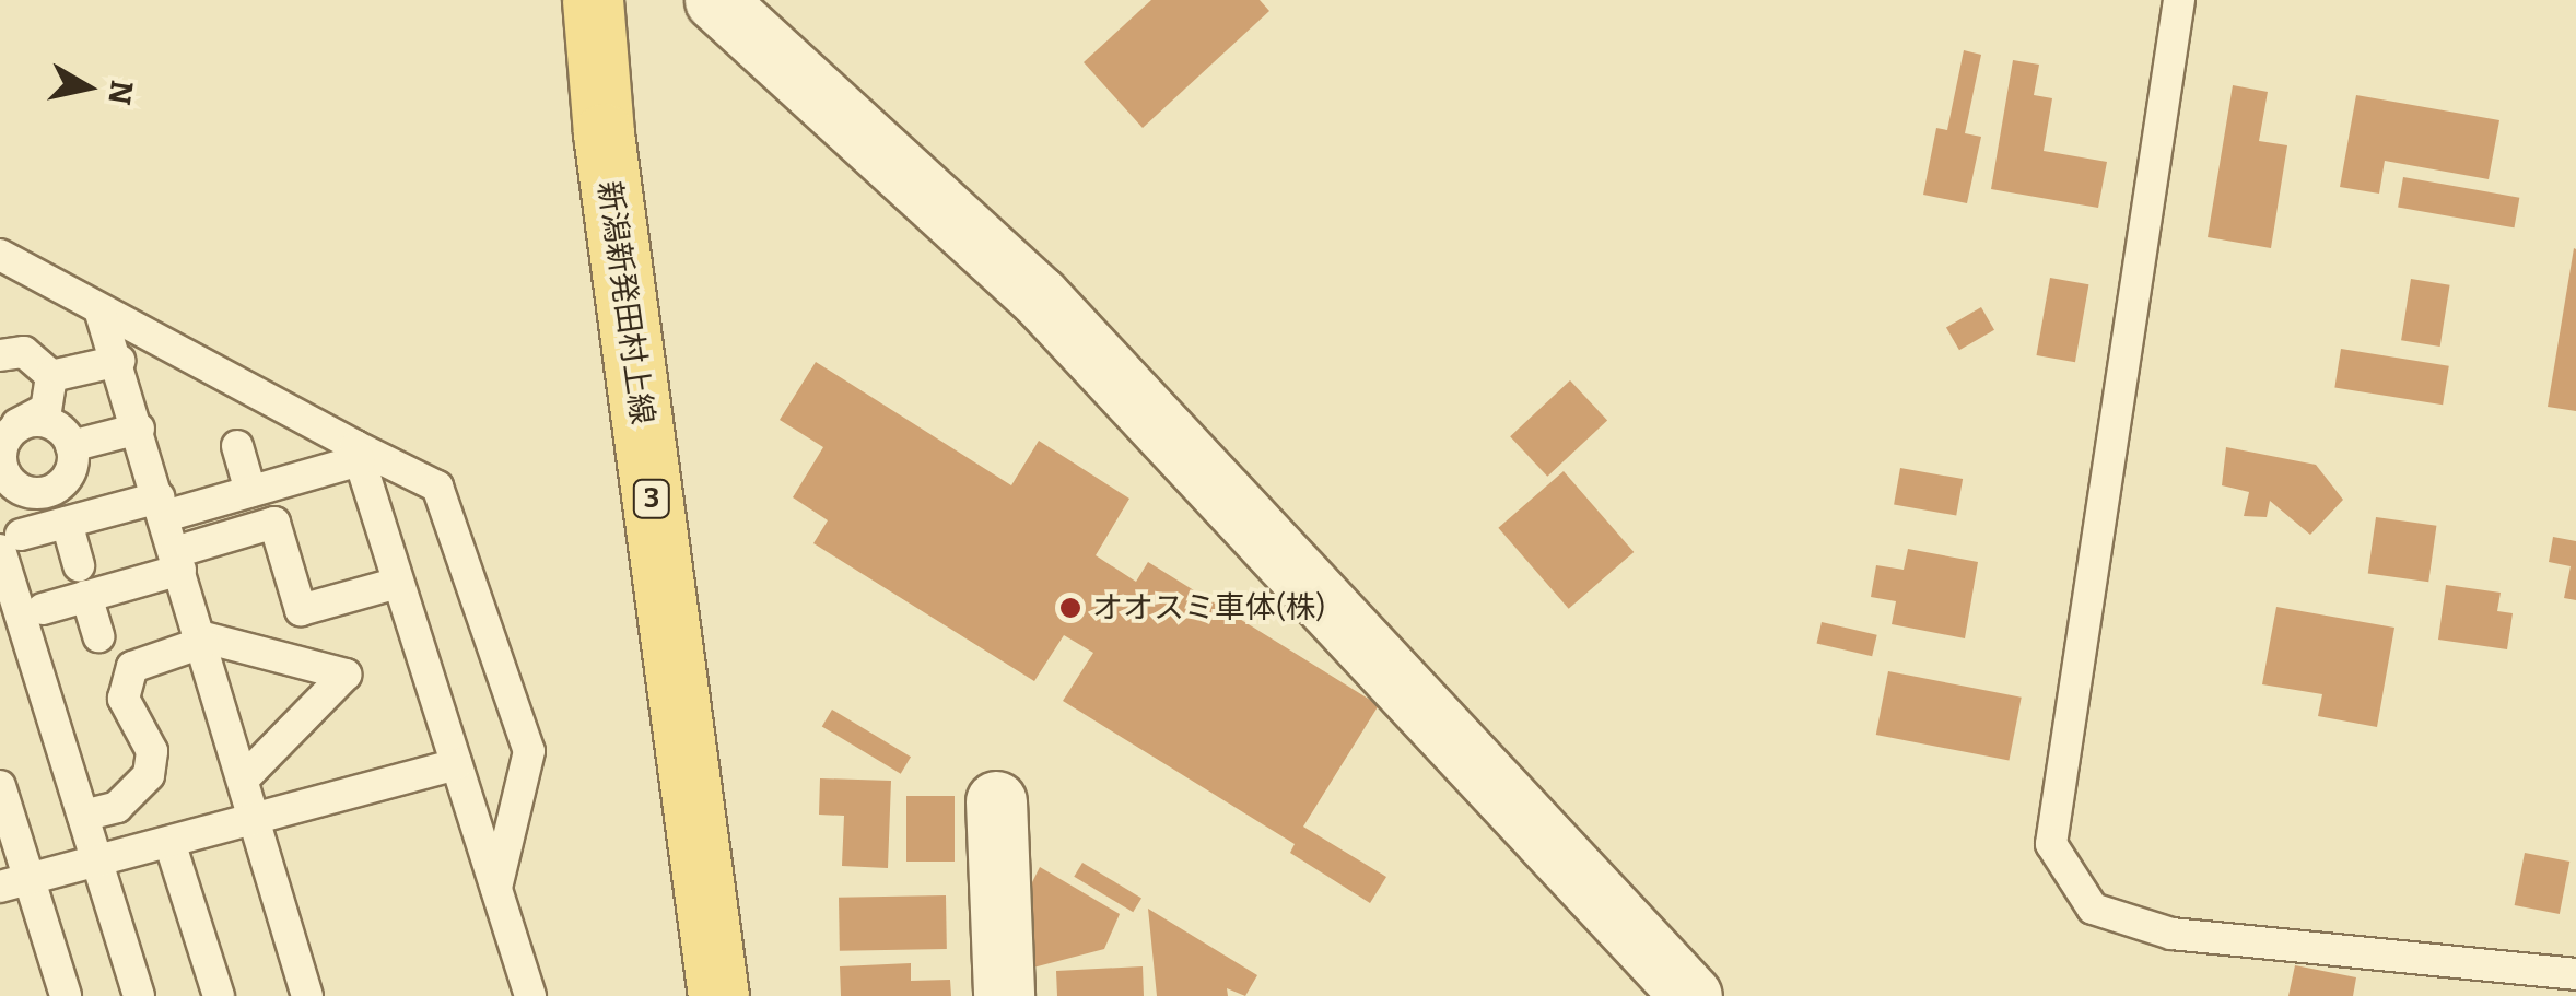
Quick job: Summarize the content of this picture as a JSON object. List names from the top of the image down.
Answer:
{
  "streets": {
    "main road": ["新潟新発田村上線", "3"]
  },
  "places": ["オオスミ車体(株)"],
  "north": "right"
}
